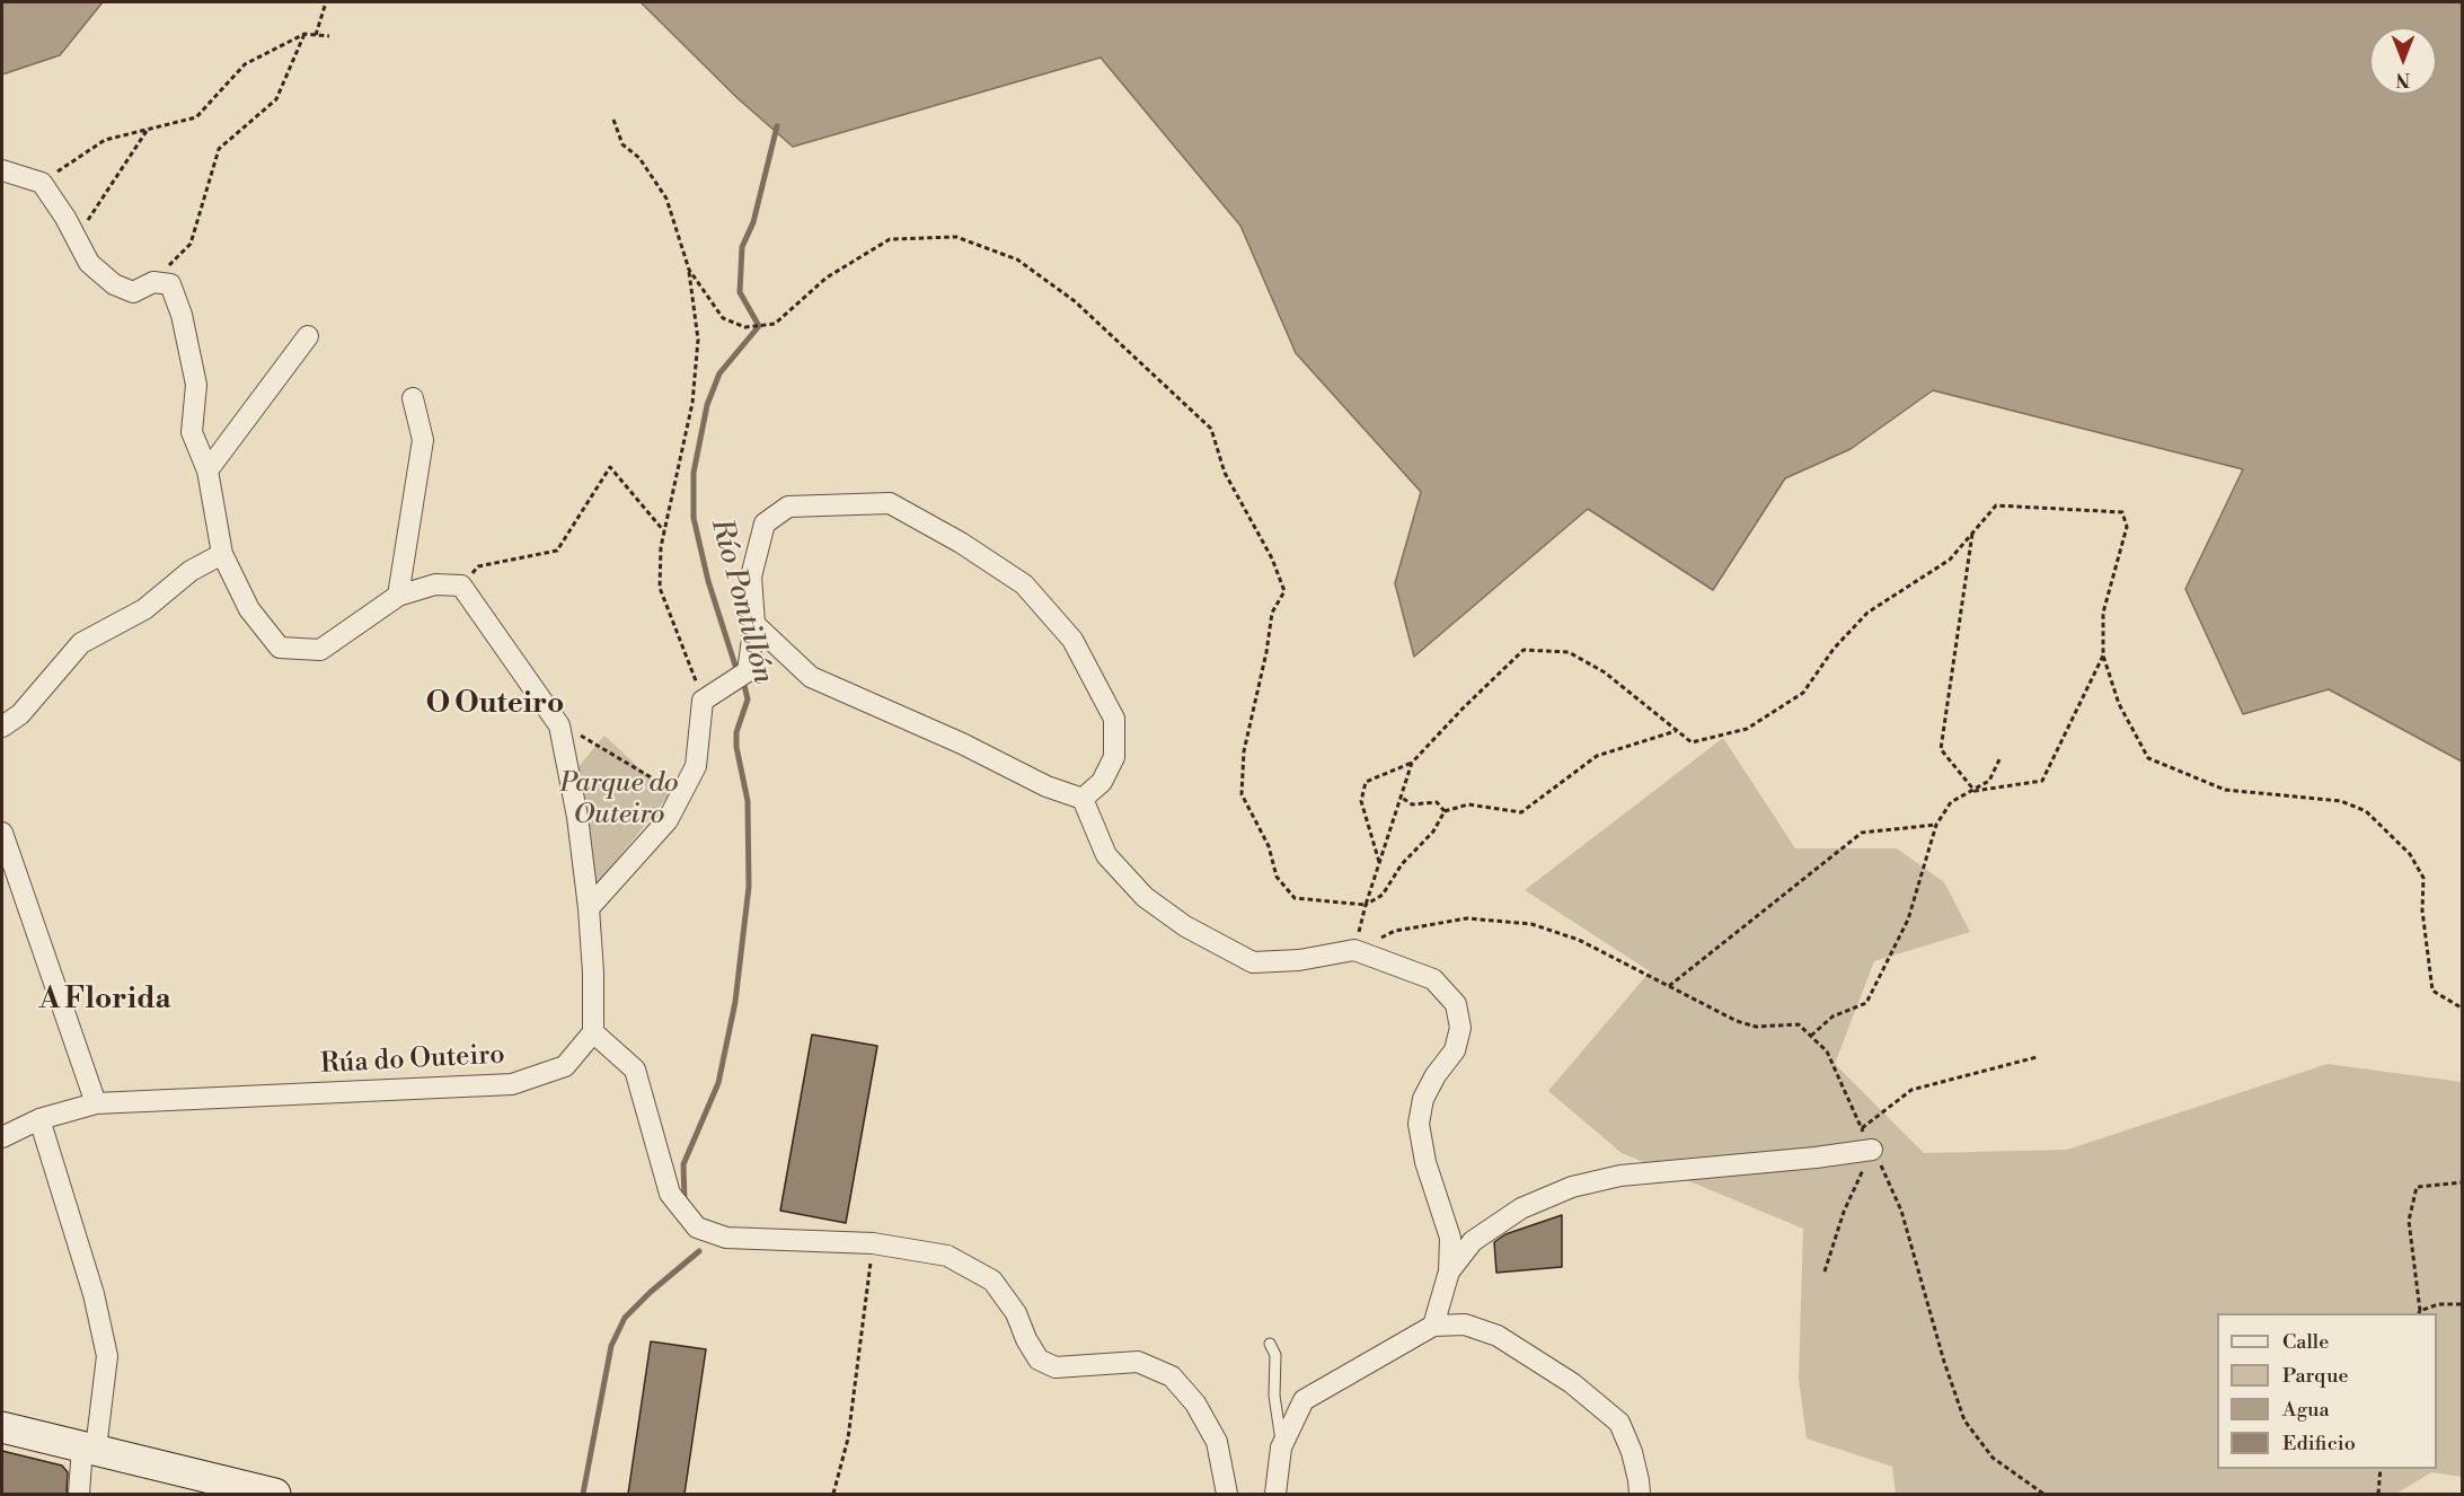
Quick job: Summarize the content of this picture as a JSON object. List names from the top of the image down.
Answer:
{
  "streets": {
    "street": ["Rúa do Outeiro"]
  },
  "districts": ["O Outeiro", "A Florida"],
  "water": ["Río Pontillón"],
  "parks": ["Parque do Outeiro"],
  "legend": [
    "Calle",
    "Parque",
    "Agua",
    "Edificio"
  ],
  "north": "bottom"
}
